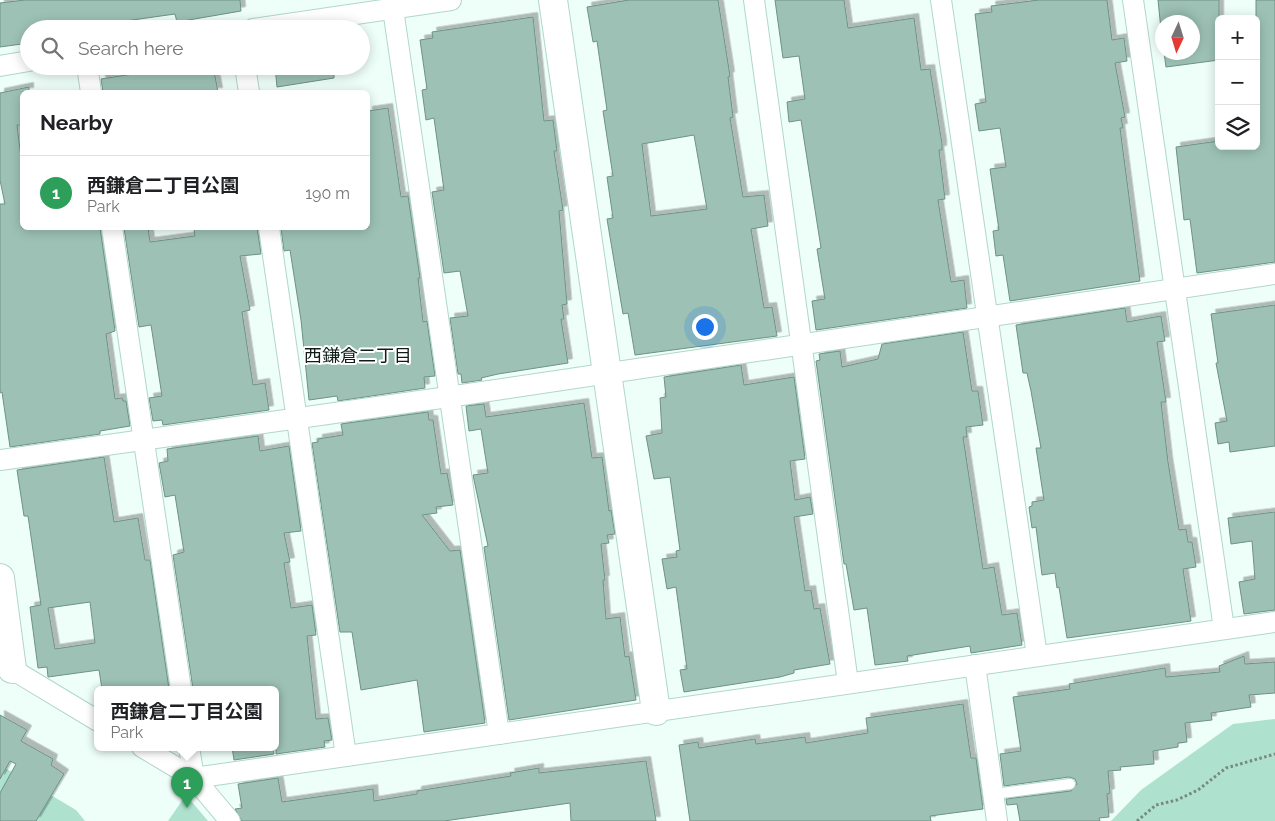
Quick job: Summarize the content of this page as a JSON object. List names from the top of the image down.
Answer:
{
  "districts": ["西鎌倉二丁目"],
  "north": "bottom",
  "page": {
    "map_buttons": ["+", "−"],
    "search": "Search here",
    "heading": "Nearby",
    "list": [
      {
        "mark": "1",
        "name": "西鎌倉二丁目公園",
        "note": "Park",
        "value": "190 m"
      }
    ],
    "popup": ["西鎌倉二丁目公園", "Park"],
    "pins": "1"
  }
}
